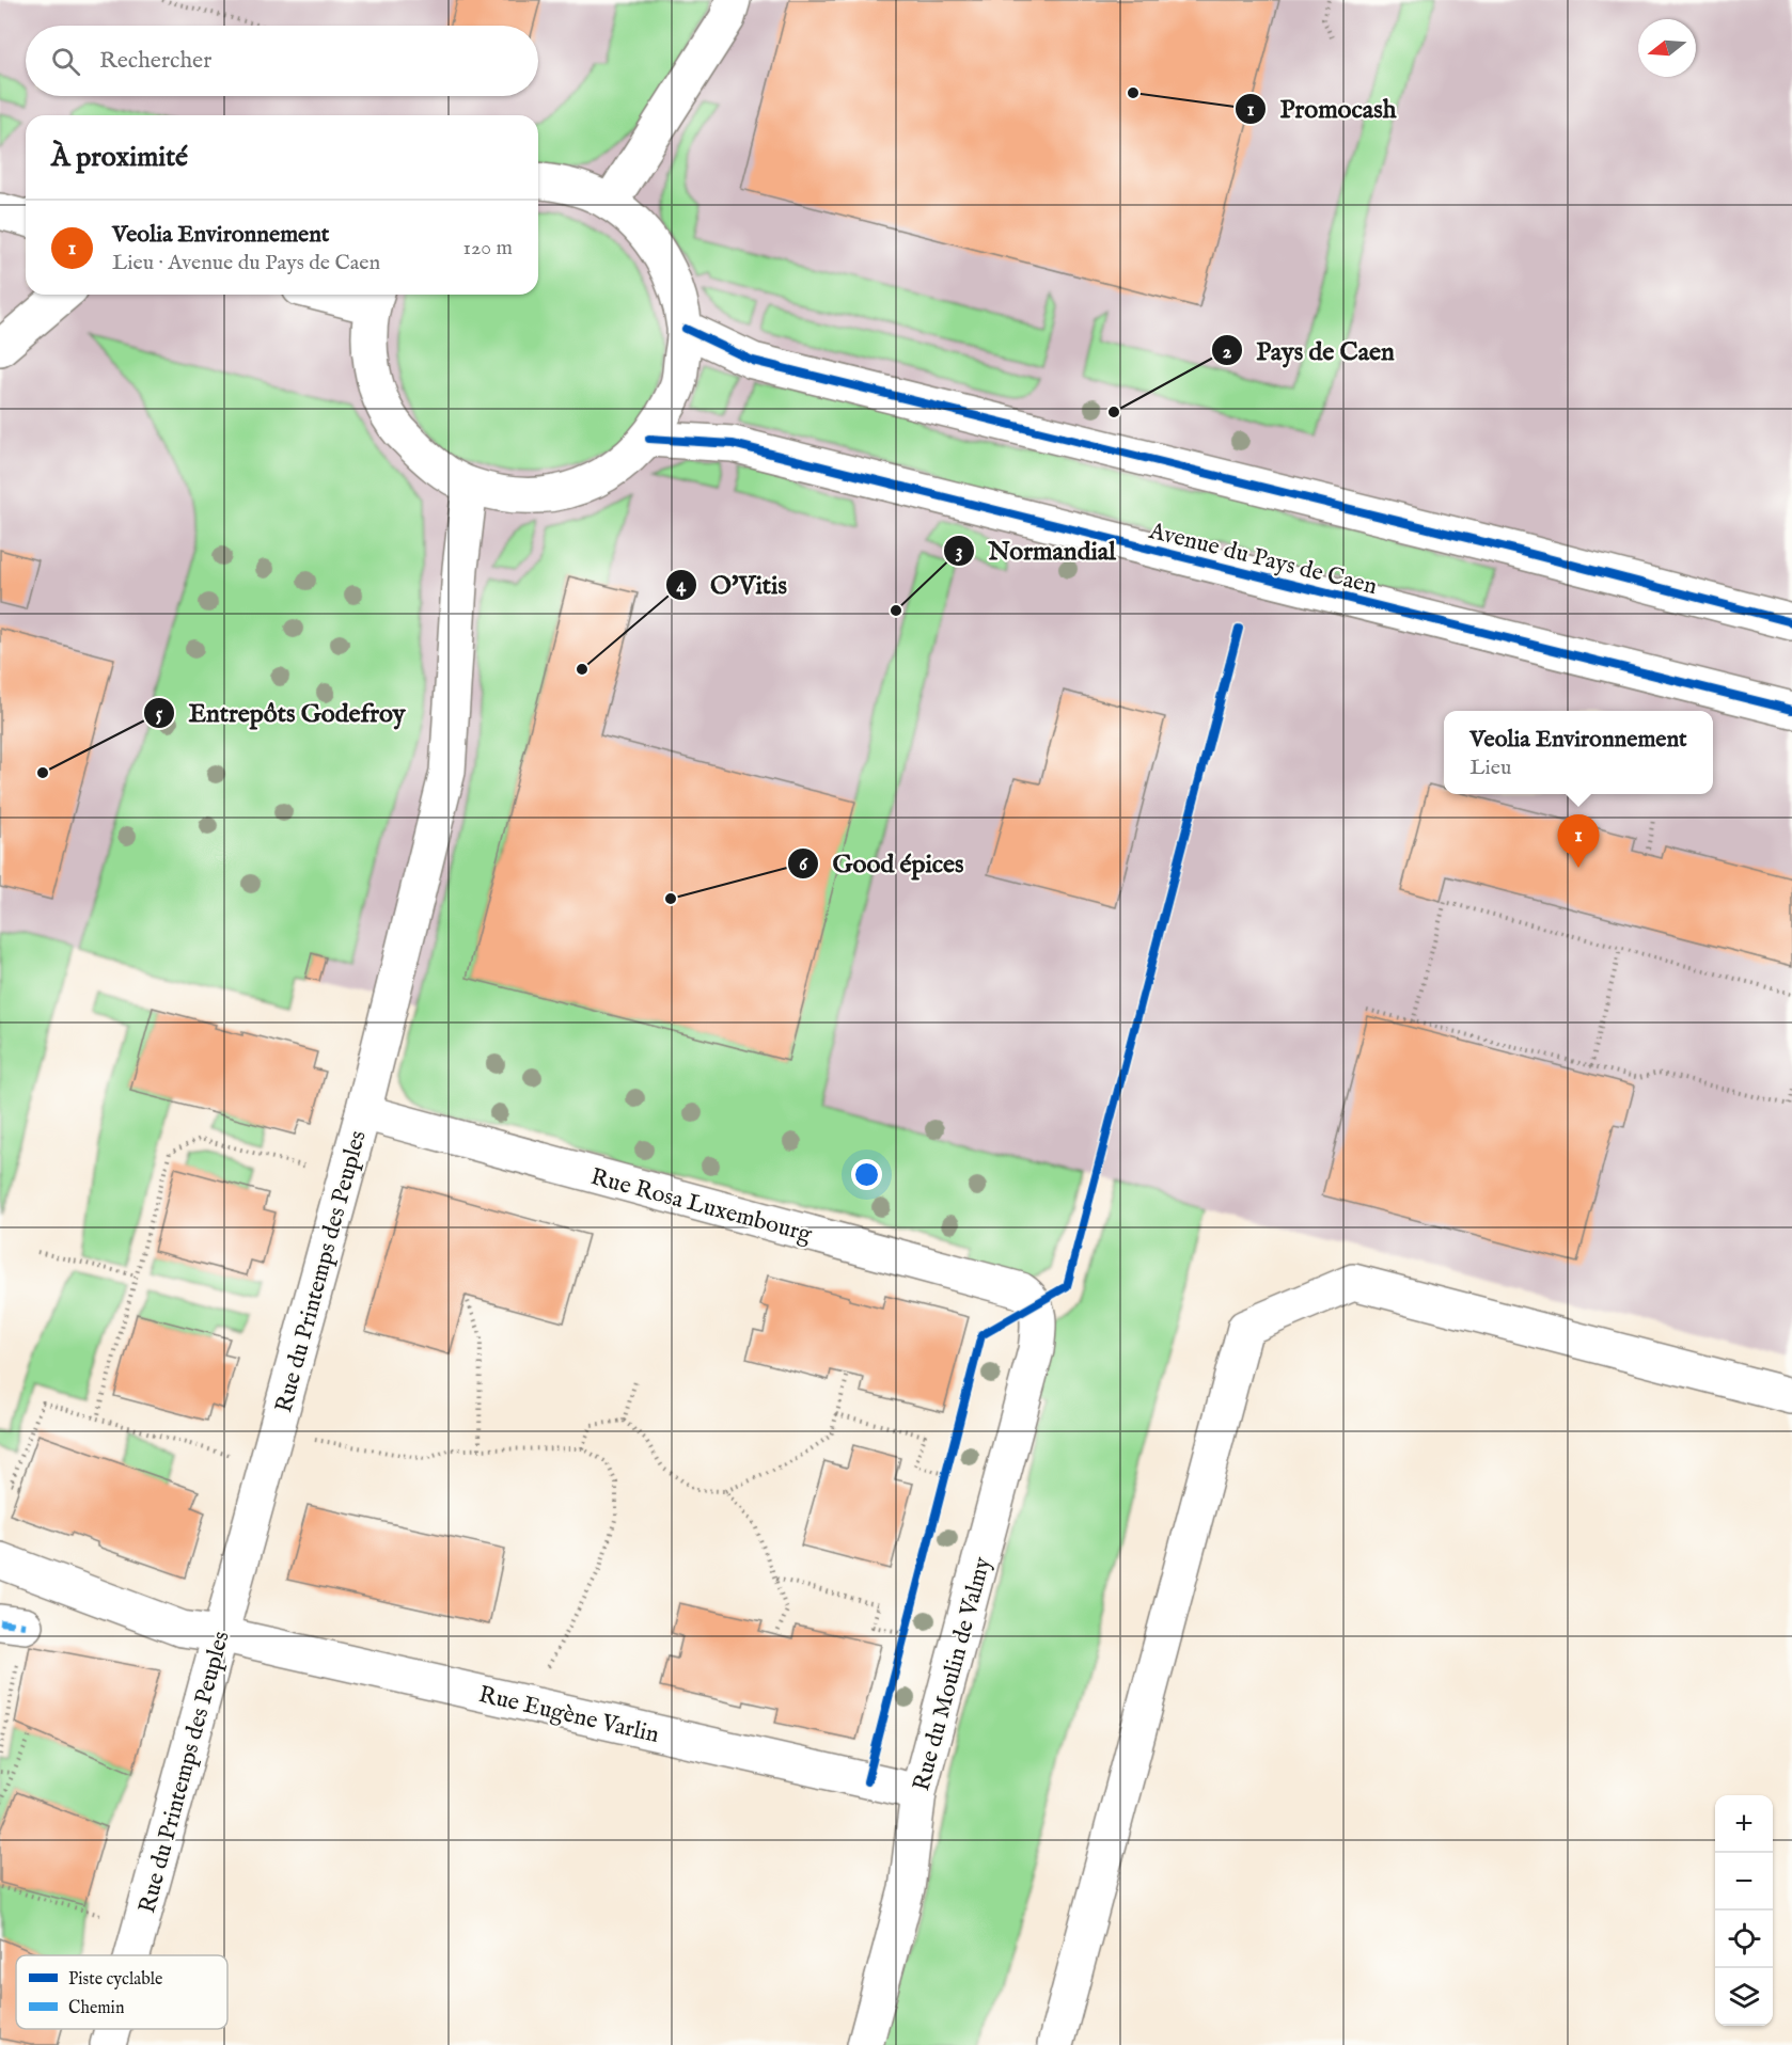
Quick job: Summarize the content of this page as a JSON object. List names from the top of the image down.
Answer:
{
  "streets": {
    "street": [
      "Avenue du Pays de Caen",
      "Rue Rosa Luxembourg",
      "Rue du Printemps des Peuples",
      "Rue du Moulin de Valmy",
      "Rue Eugène Varlin"
    ]
  },
  "crossings": [
    ["Rue Rosa Luxembourg", "Rue du Printemps des Peuples"],
    ["Rue Rosa Luxembourg", "Rue du Moulin de Valmy"],
    ["Rue du Printemps des Peuples", "Rue Eugène Varlin"],
    ["Rue du Moulin de Valmy", "Rue Eugène Varlin"]
  ],
  "places": [
    "Promocash",
    "Pays de Caen",
    "Normandial",
    "O'Vitis",
    "Entrepôts Godefroy",
    "Good épices"
  ],
  "legend": ["Piste cyclable", "Chemin"],
  "north": "left",
  "page": {
    "search": "Rechercher",
    "heading": "À proximité",
    "list": [
      {
        "mark": "1",
        "name": "Veolia Environnement",
        "note": "Lieu · Avenue du Pays de Caen",
        "value": "120 m"
      }
    ],
    "popup": ["Veolia Environnement", "Lieu"],
    "pins": "1",
    "map_buttons": ["+", "−"]
  }
}
